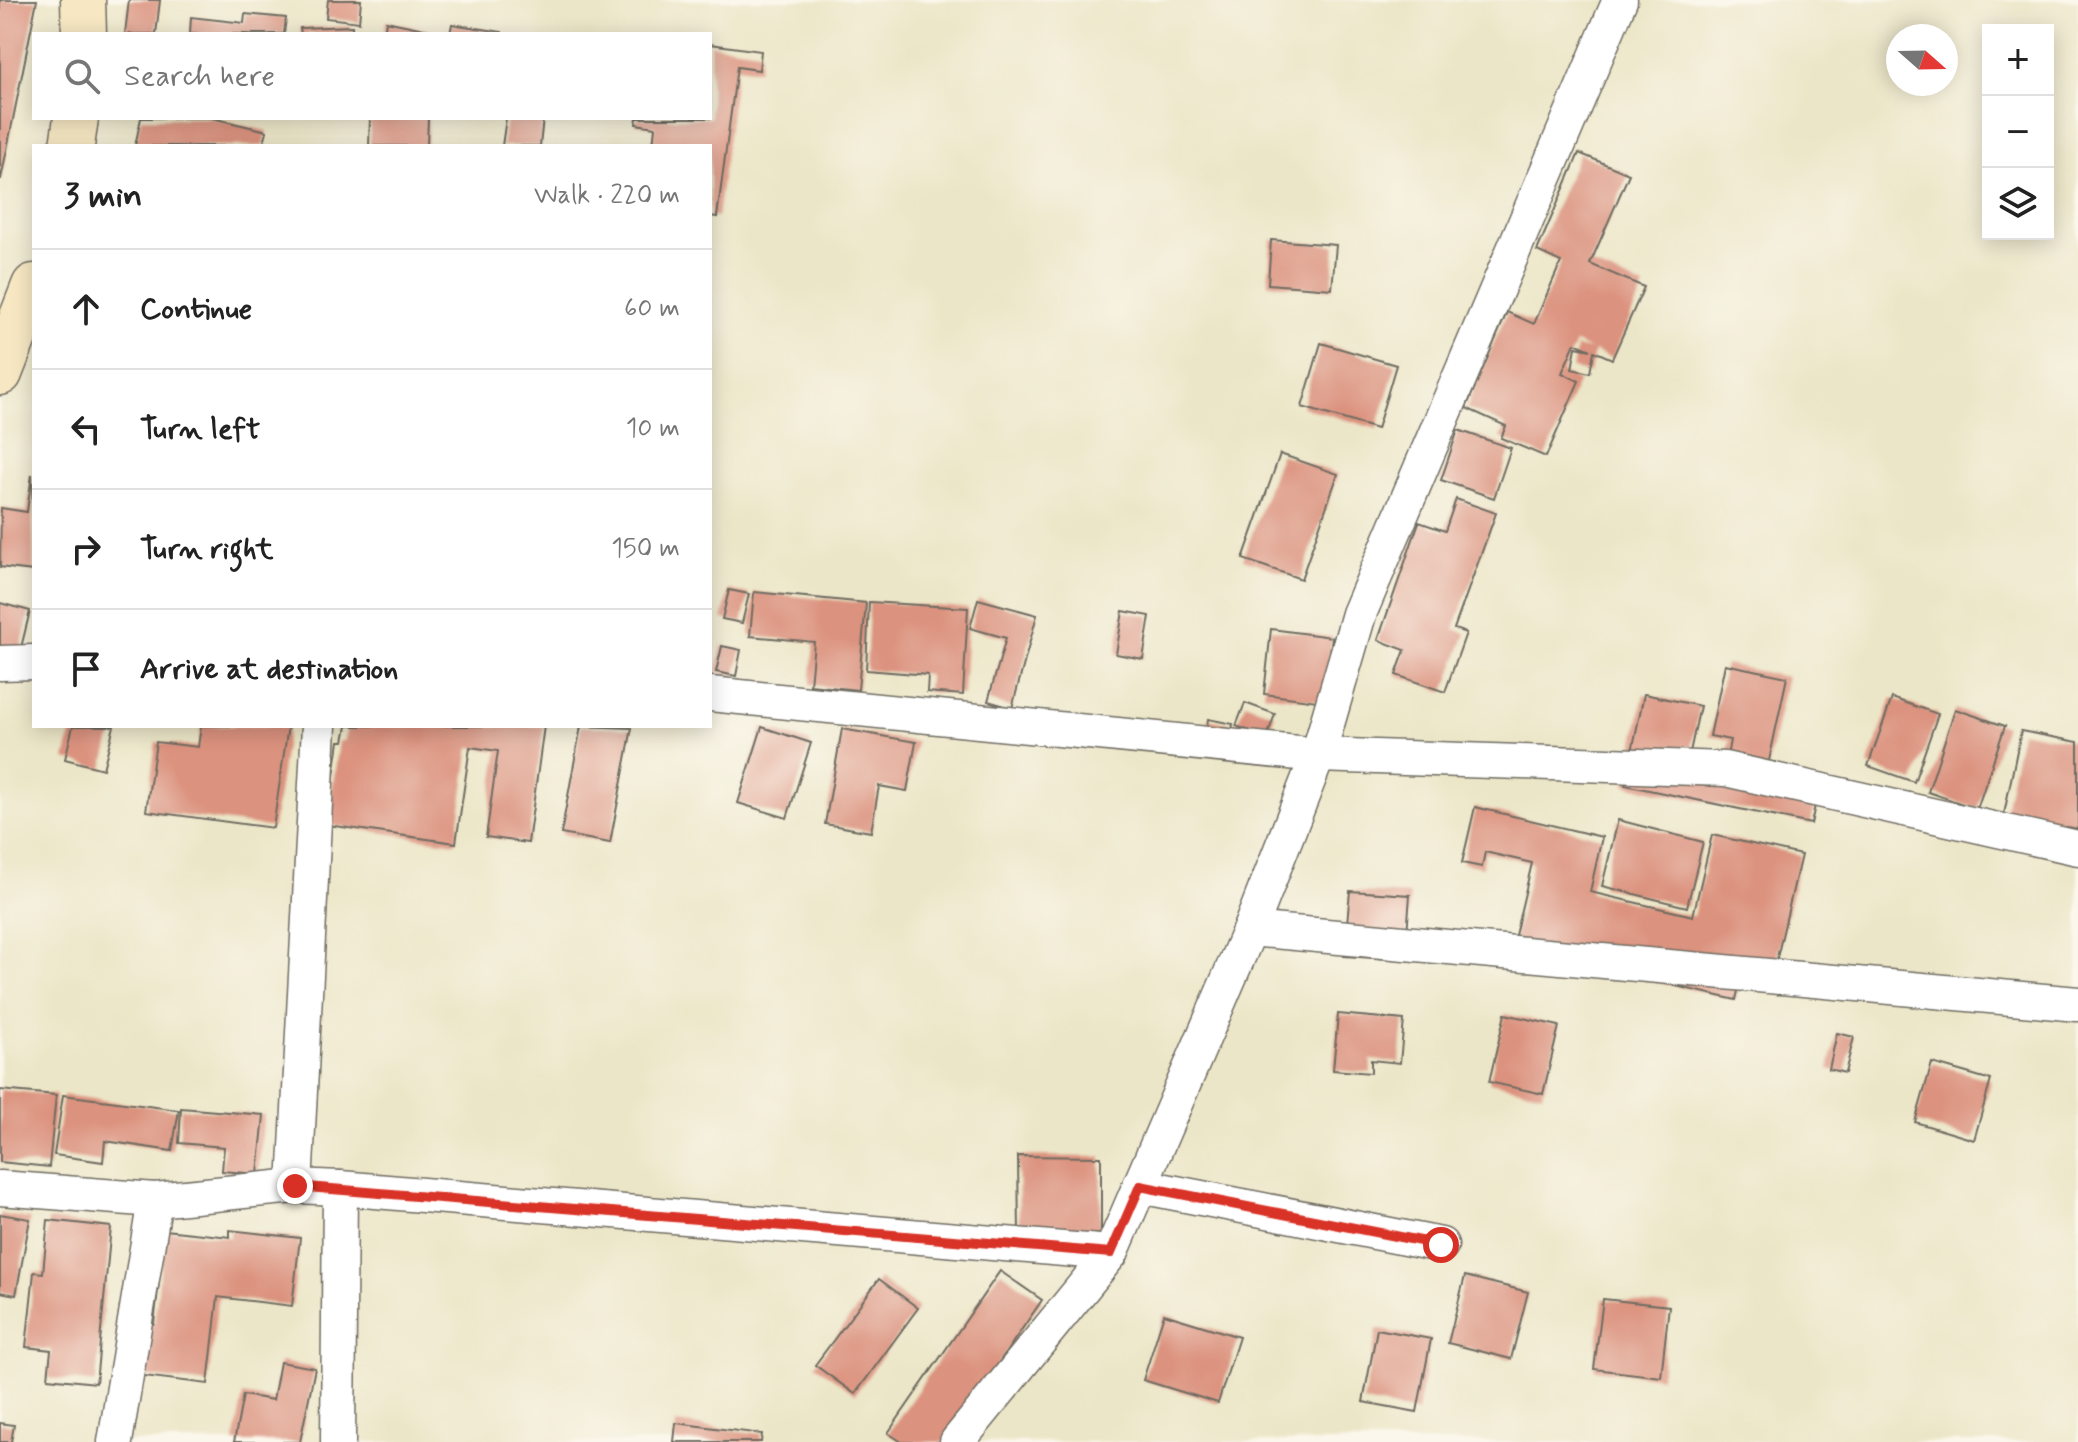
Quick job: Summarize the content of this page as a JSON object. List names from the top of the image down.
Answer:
{
  "north": "right",
  "page": {
    "map_buttons": ["+", "−"],
    "search": "Search here",
    "heading": ["3 min", "Walk · 220 m"],
    "list": [
      ["Continue", "60 m"],
      ["Turn left", "10 m"],
      ["Turn right", "150 m"],
      "Arrive at destination"
    ]
  }
}
